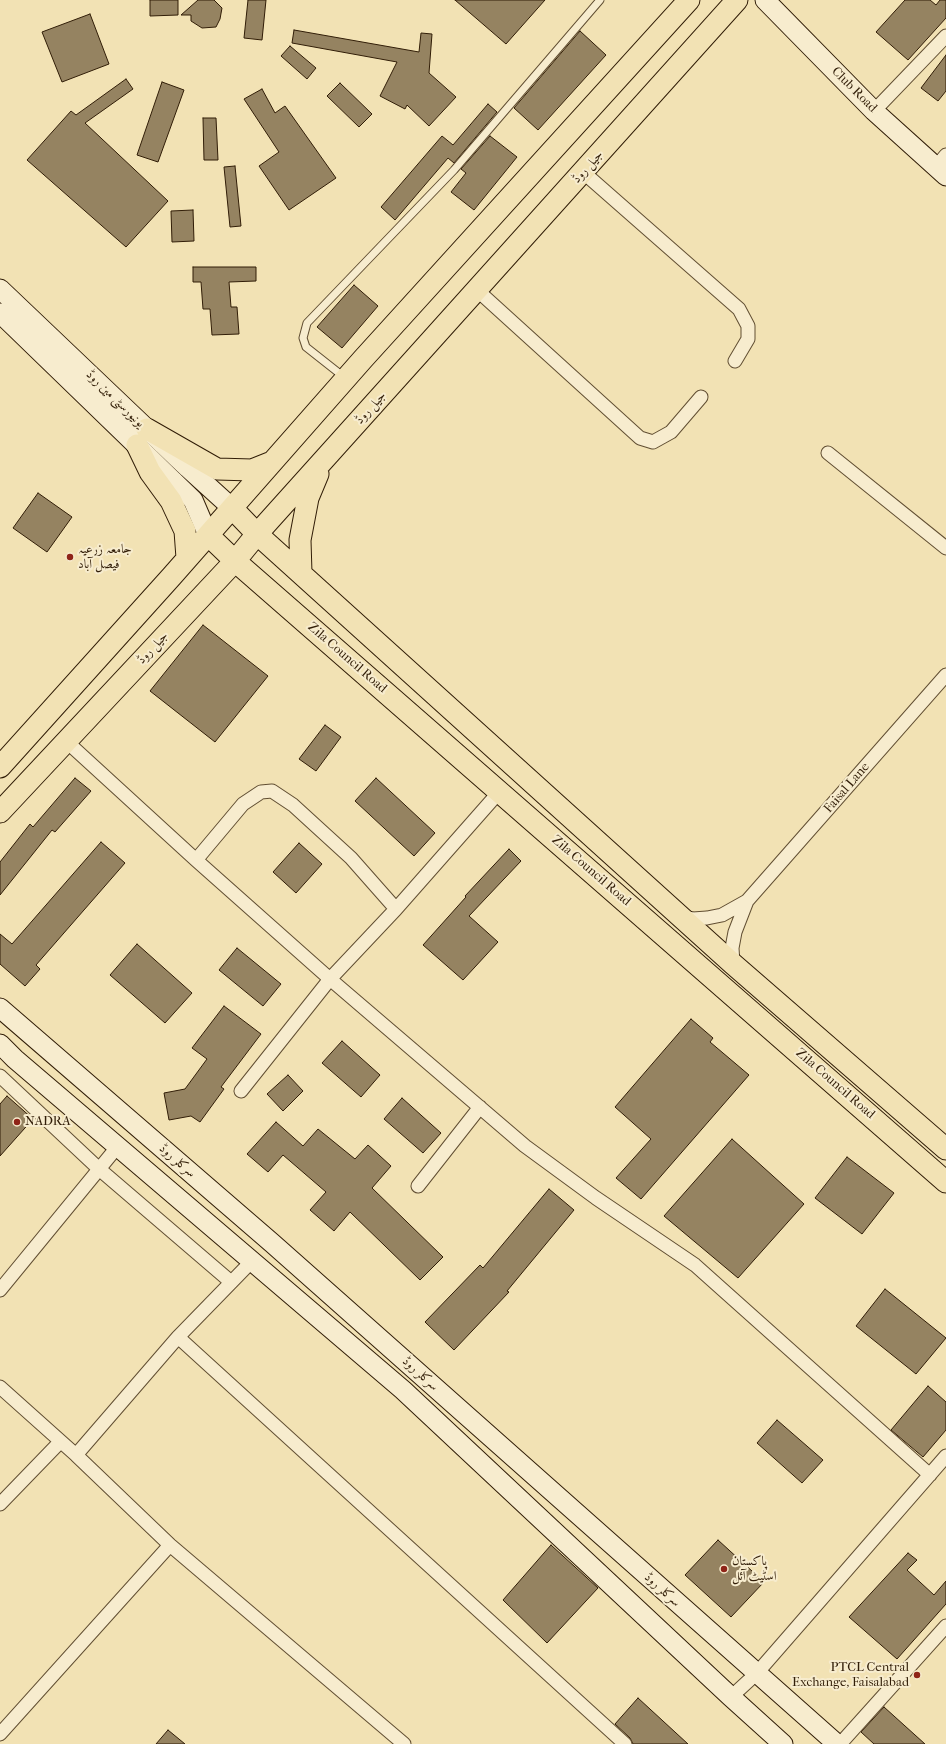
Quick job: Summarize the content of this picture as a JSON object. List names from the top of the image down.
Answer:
{
  "streets": {
    "main road": [
      "Club Road",
      "جیل روڈ",
      "یونیورسٹی مین روڈ",
      "Zila Council Road",
      "سرکلر روڈ"
    ],
    "street": ["Faisal Lane"]
  },
  "crossings": [
    ["جیل روڈ", "Zila Council Road"],
    ["یونیورسٹی مین روڈ", "Zila Council Road"],
    ["Zila Council Road", "Faisal Lane"]
  ],
  "places": [
    "جامعہ زرعیہ فیصل آباد",
    "NADRA",
    "پاکستان اسٹیٹ آئل",
    "PTCL Central Exchange, Faisalabad"
  ]
}
